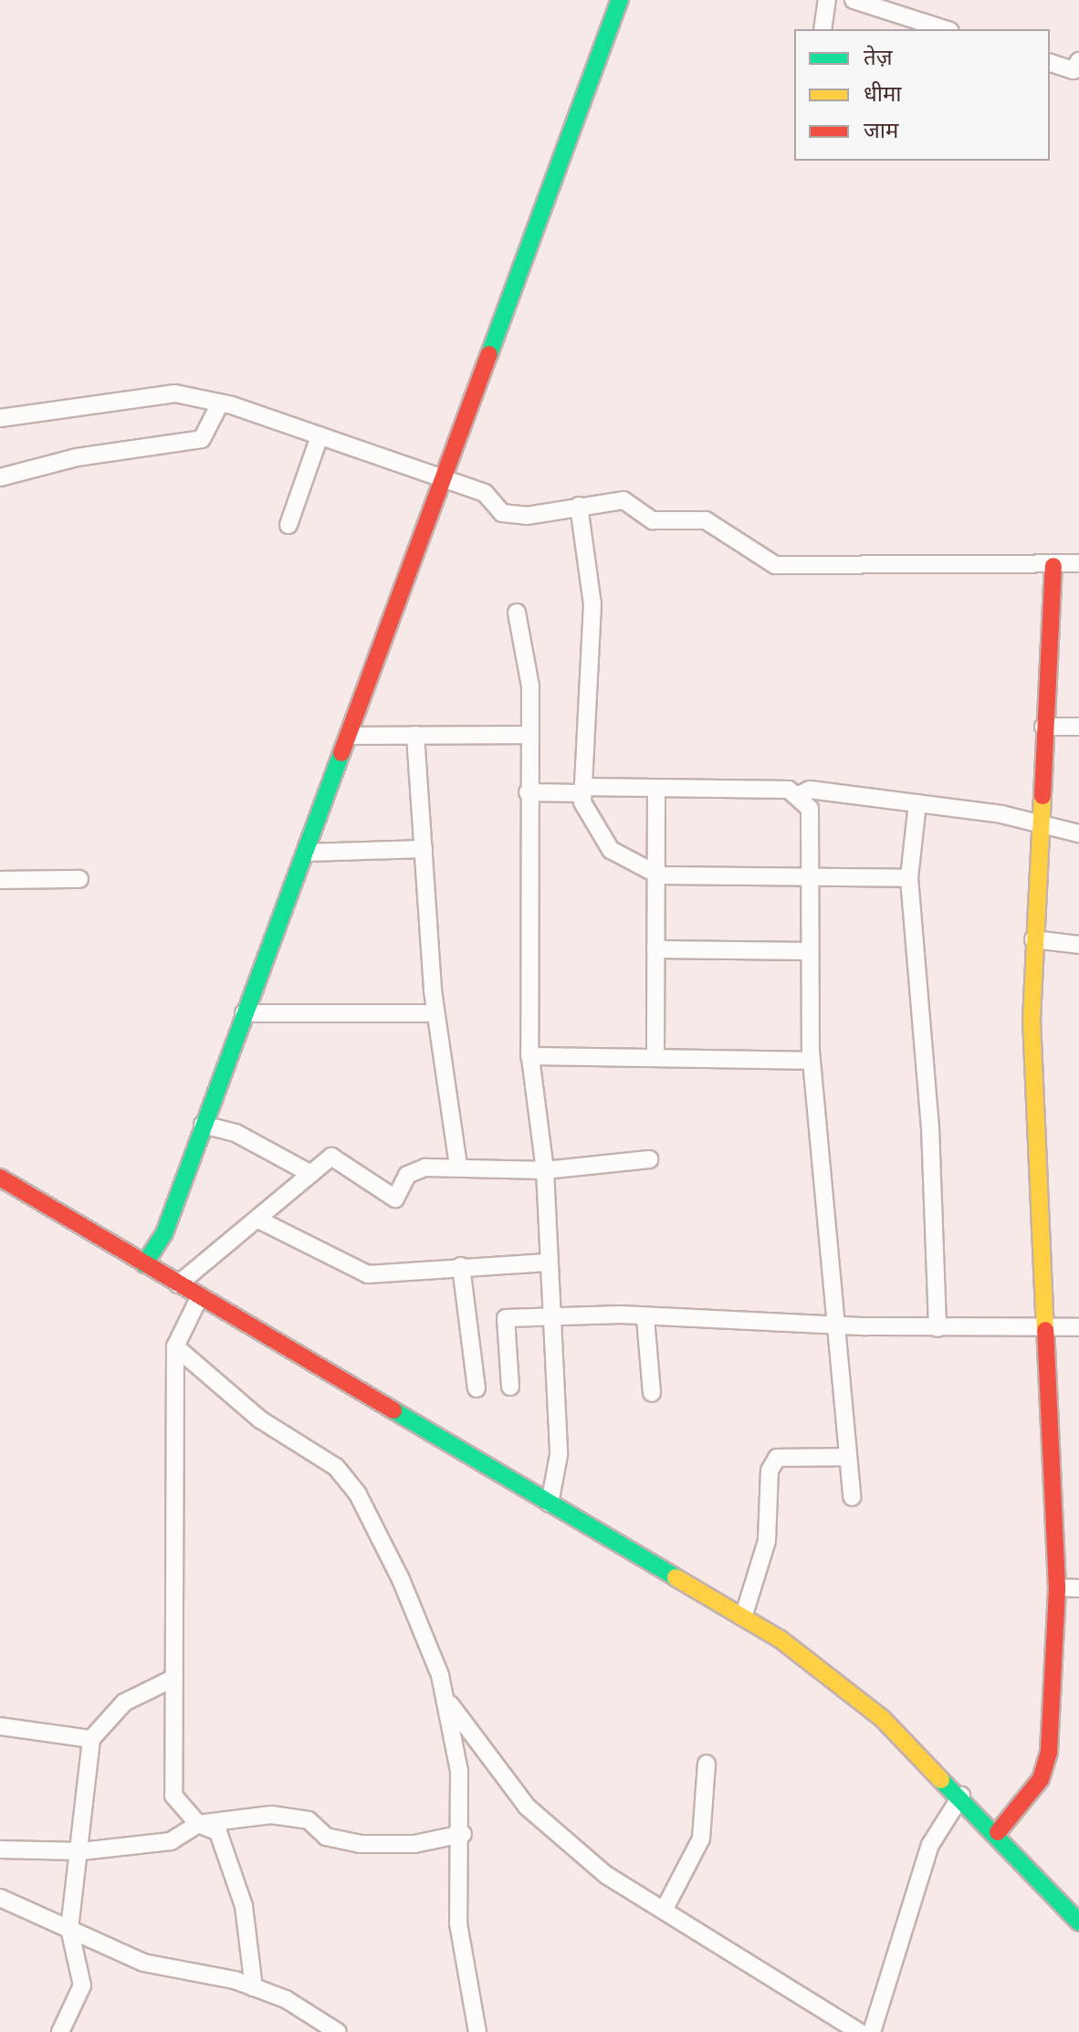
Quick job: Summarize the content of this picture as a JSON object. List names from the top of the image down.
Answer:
{
  "legend": ["तेज़", "धीमा", "जाम"]
}
